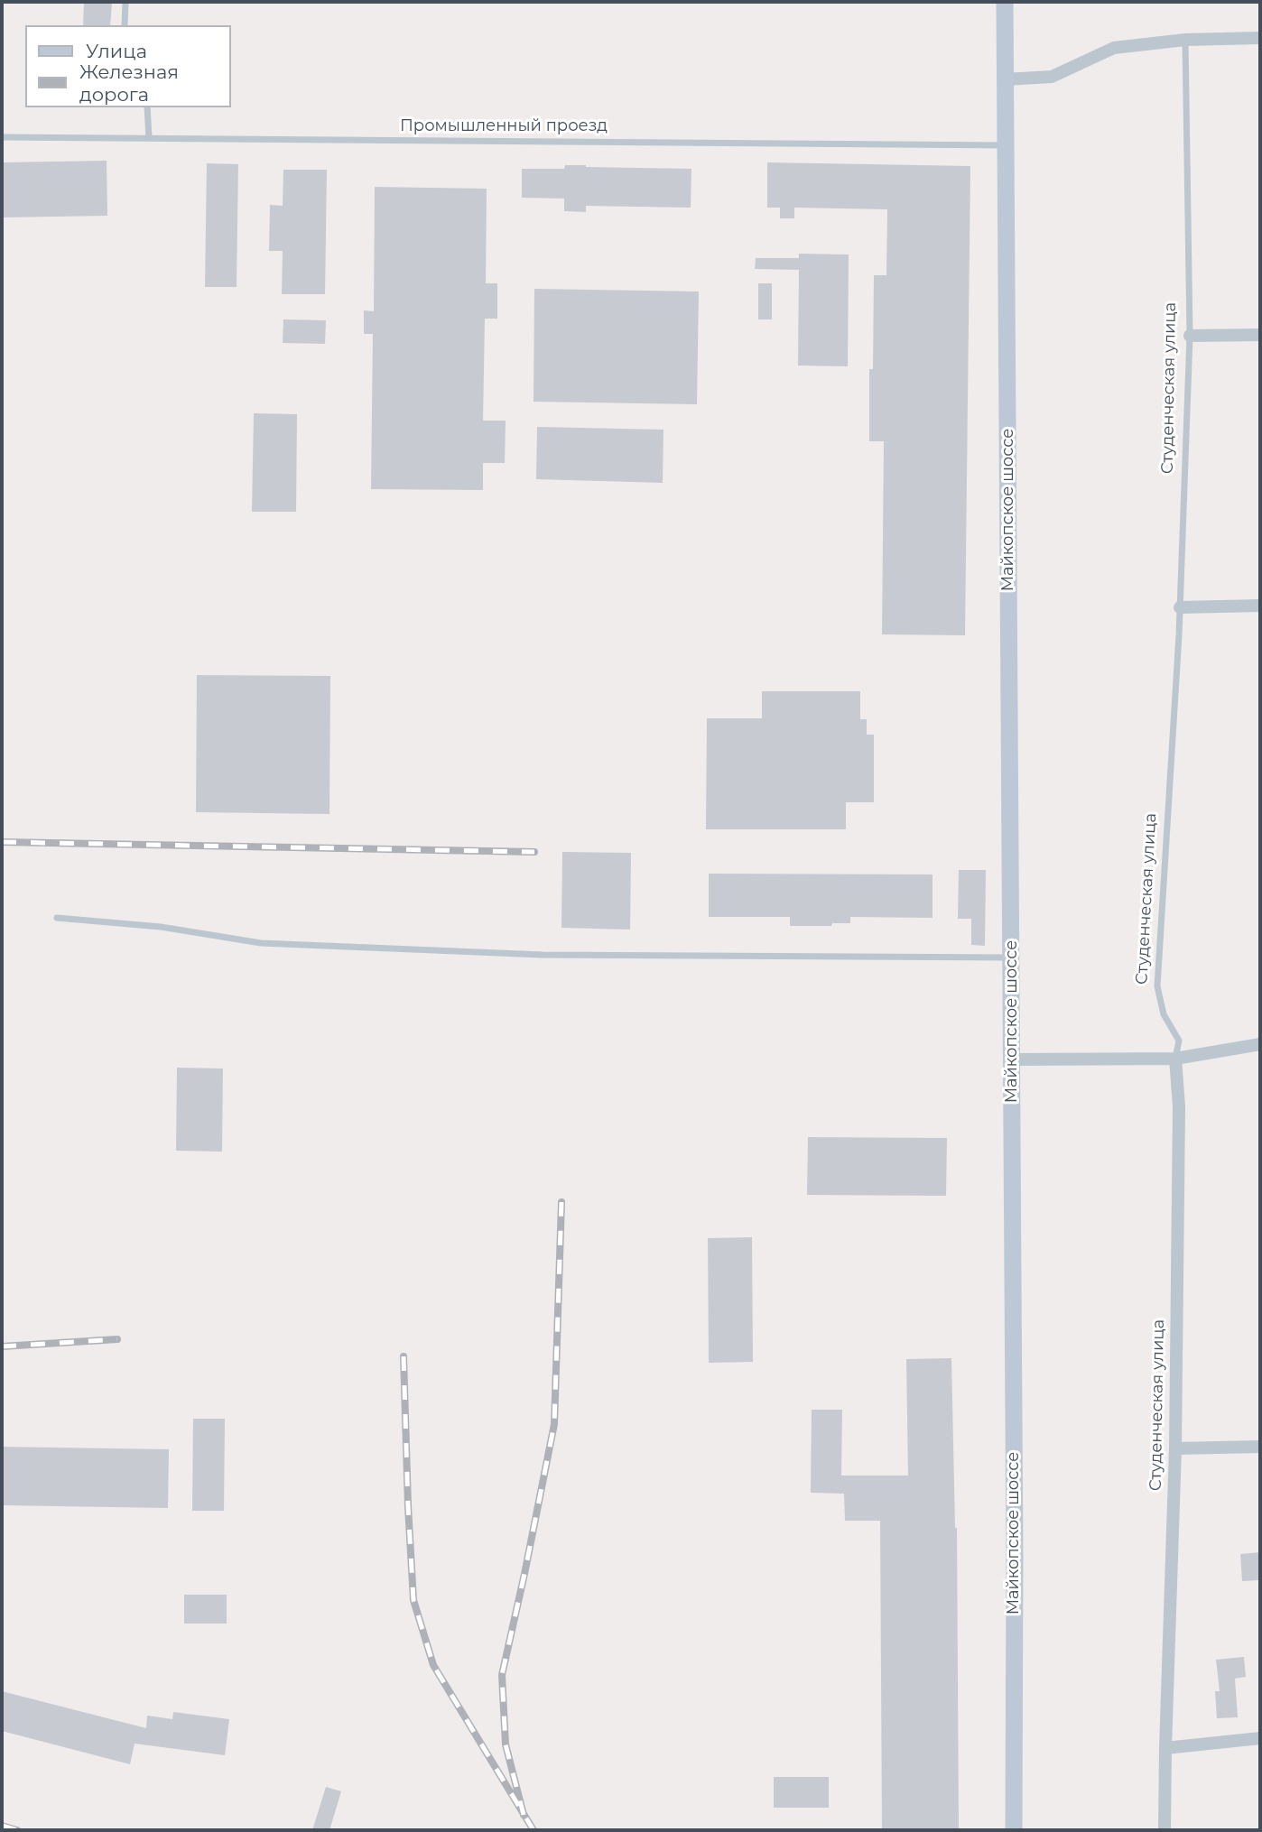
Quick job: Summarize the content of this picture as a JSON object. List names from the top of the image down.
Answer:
{
  "streets": {
    "street": ["Студенческая улица", "Майкопское шоссе"],
    "lane": ["Промышленный проезд"]
  },
  "crossings": [
    ["Промышленный проезд", "Майкопское шоссе"]
  ],
  "legend": ["Улица", "Железная дорога"]
}
